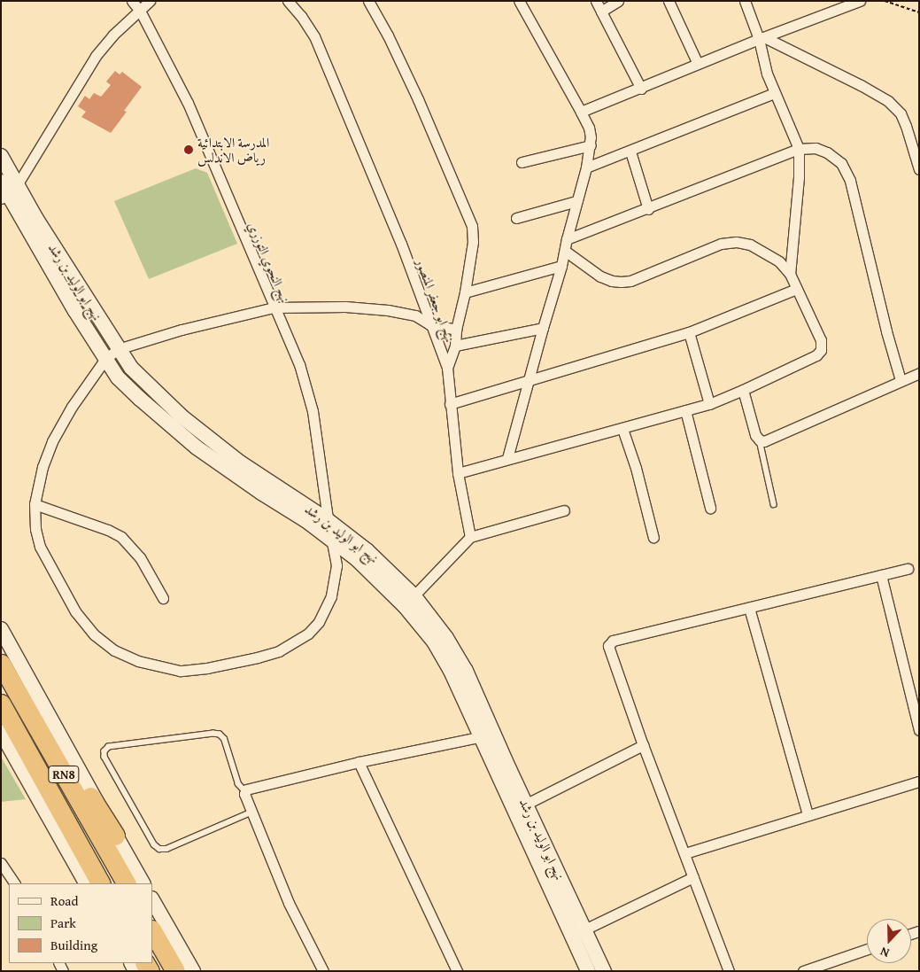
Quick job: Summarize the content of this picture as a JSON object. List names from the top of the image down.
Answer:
{
  "streets": {
    "highway": ["RN8"],
    "street": ["نهج النحوي التوزري", "نهج ابو الوليد بن رشد", "نهج ابو جعفر المنصور"]
  },
  "crossings": [
    ["نهج النحوي التوزري", "نهج ابو الوليد بن رشد"]
  ],
  "places": ["المدرسة الابتدائية رياض الاندلس"],
  "legend": ["Road", "Park", "Building"],
  "north": "bottom"
}
